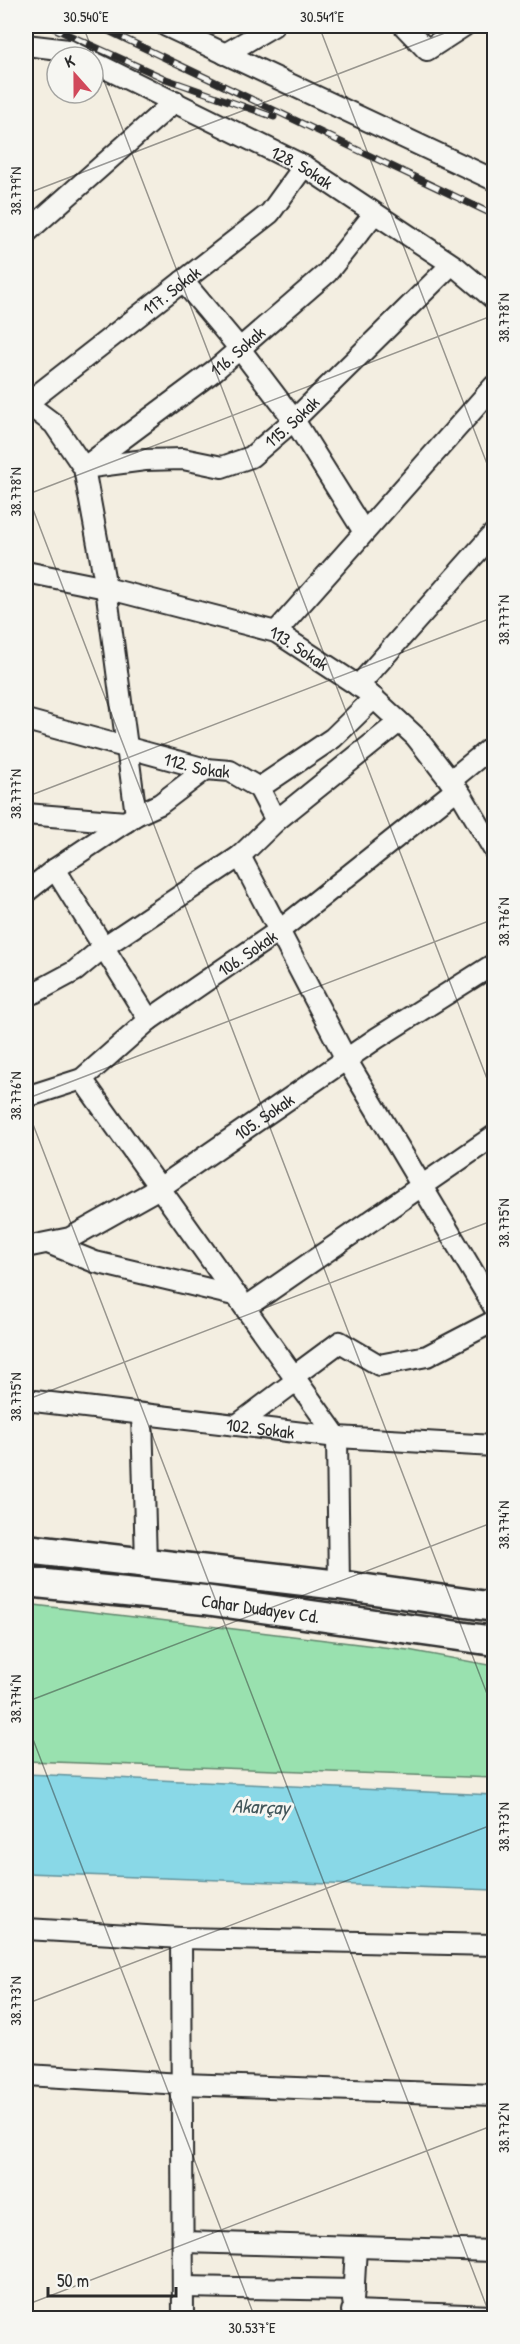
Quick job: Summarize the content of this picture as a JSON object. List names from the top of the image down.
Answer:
{
  "streets": {
    "main road": ["Cahar Dudayev Cd."],
    "street": [
      "128. Sokak",
      "117. Sokak",
      "116. Sokak",
      "115. Sokak",
      "113. Sokak",
      "112. Sokak",
      "106. Sokak",
      "105. Sokak",
      "102. Sokak"
    ]
  },
  "crossings": [
    ["128. Sokak", "117. Sokak"],
    ["128. Sokak", "116. Sokak"],
    ["128. Sokak", "115. Sokak"],
    ["117. Sokak", "116. Sokak"],
    ["117. Sokak", "115. Sokak"],
    ["117. Sokak", "113. Sokak"],
    ["117. Sokak", "112. Sokak"],
    ["116. Sokak", "115. Sokak"],
    ["113. Sokak", "106. Sokak"]
  ],
  "water": ["Akarçay"],
  "scale_bar": "50 m",
  "north": "top",
  "coordinates": [
    "30.540°E",
    "30.541°E",
    "38.779°N",
    "38.778°N",
    "38.777°N",
    "38.776°N",
    "38.775°N",
    "38.774°N",
    "38.773°N",
    "38.772°N",
    "30.537°E"
  ]
}
